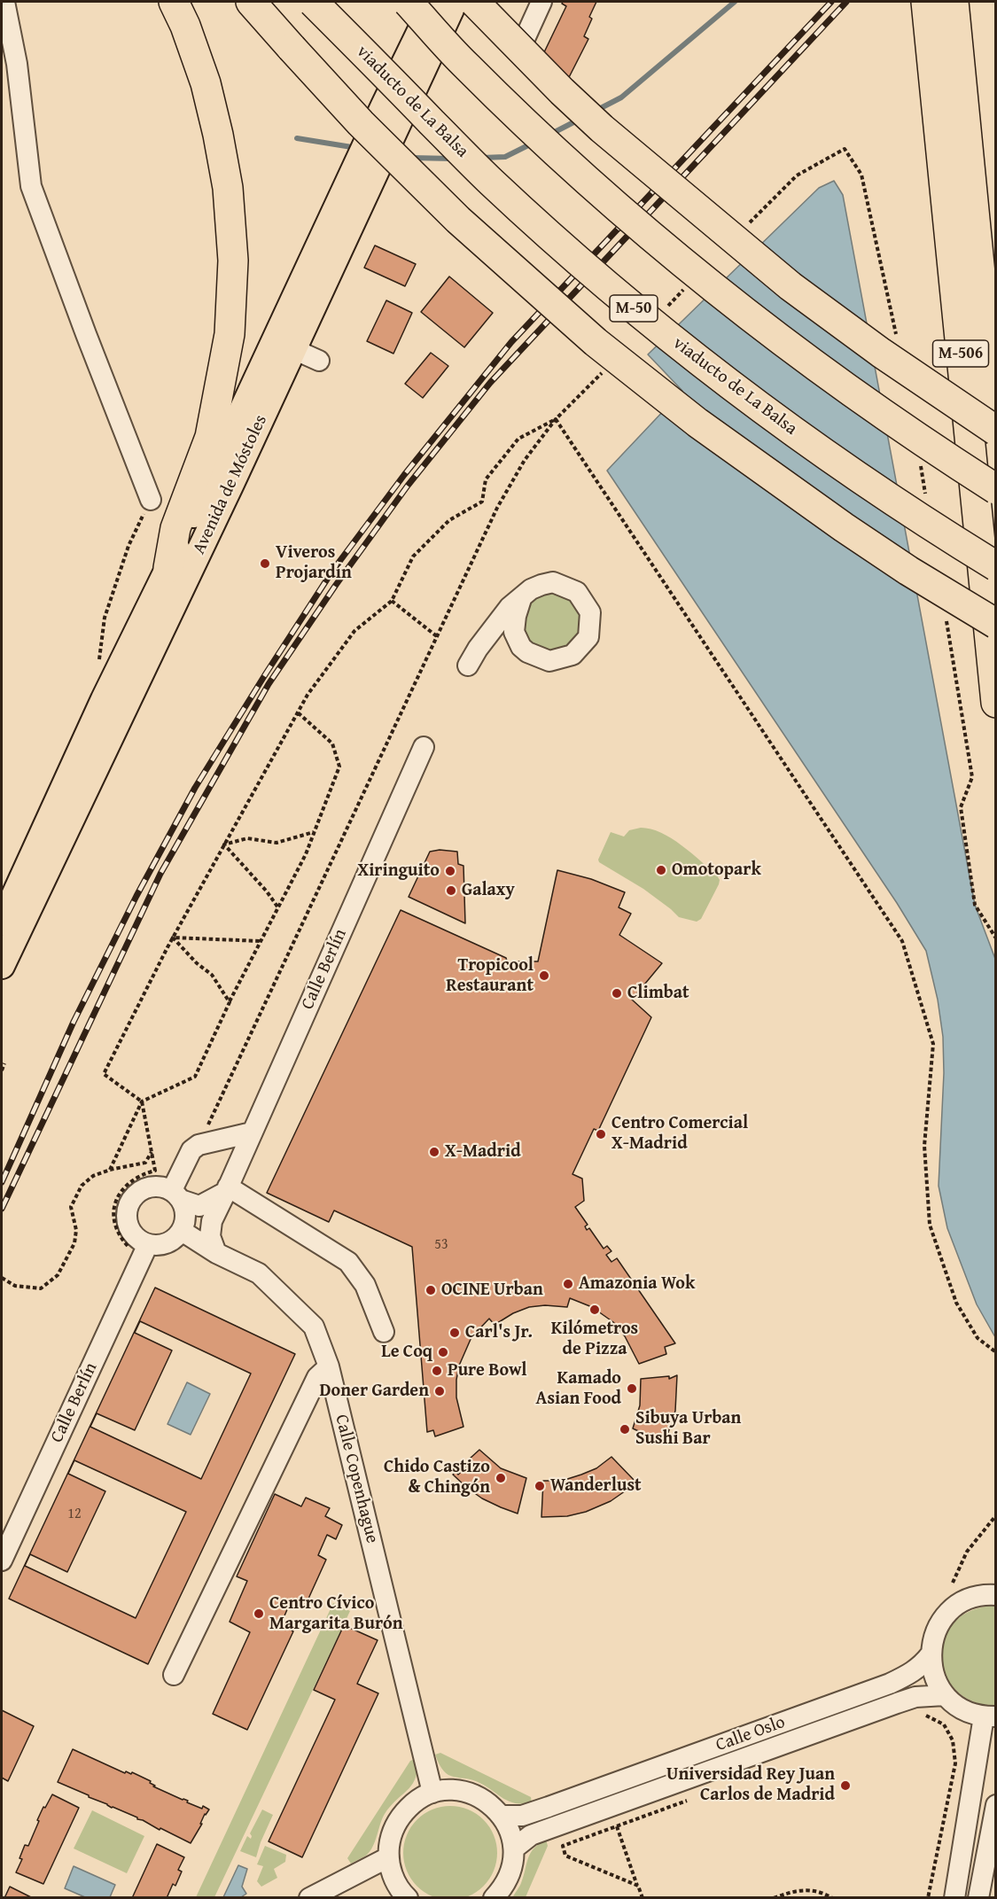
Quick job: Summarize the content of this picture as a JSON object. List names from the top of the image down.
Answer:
{
  "streets": {
    "highway": ["viaducto de La Balsa", "M-50", "M-506"],
    "main road": ["Avenida de Móstoles"],
    "street": ["Calle Berlín", "Calle Copenhague", "Calle Oslo"]
  },
  "crossings": [
    ["Calle Berlín", "Calle Copenhague"]
  ],
  "places": [
    "Viveros Projardín",
    "Omotopark",
    "Xiringuito",
    "Galaxy",
    "Tropicool Restaurant",
    "Climbat",
    "Centro Comercial X-Madrid",
    "X-Madrid",
    "Amazonia Wok",
    "OCINE Urban",
    "Kilómetros de Pizza",
    "Carl's Jr.",
    "Le Coq",
    "Pure Bowl",
    "Kamado Asian Food",
    "Doner Garden",
    "Sibuya Urban Sushi Bar",
    "Chido Castizo & Chingón",
    "Wanderlust",
    "Centro Cívico Margarita Burón",
    "Universidad Rey Juan Carlos de Madrid"
  ],
  "house_numbers": ["53", "12"]
}
